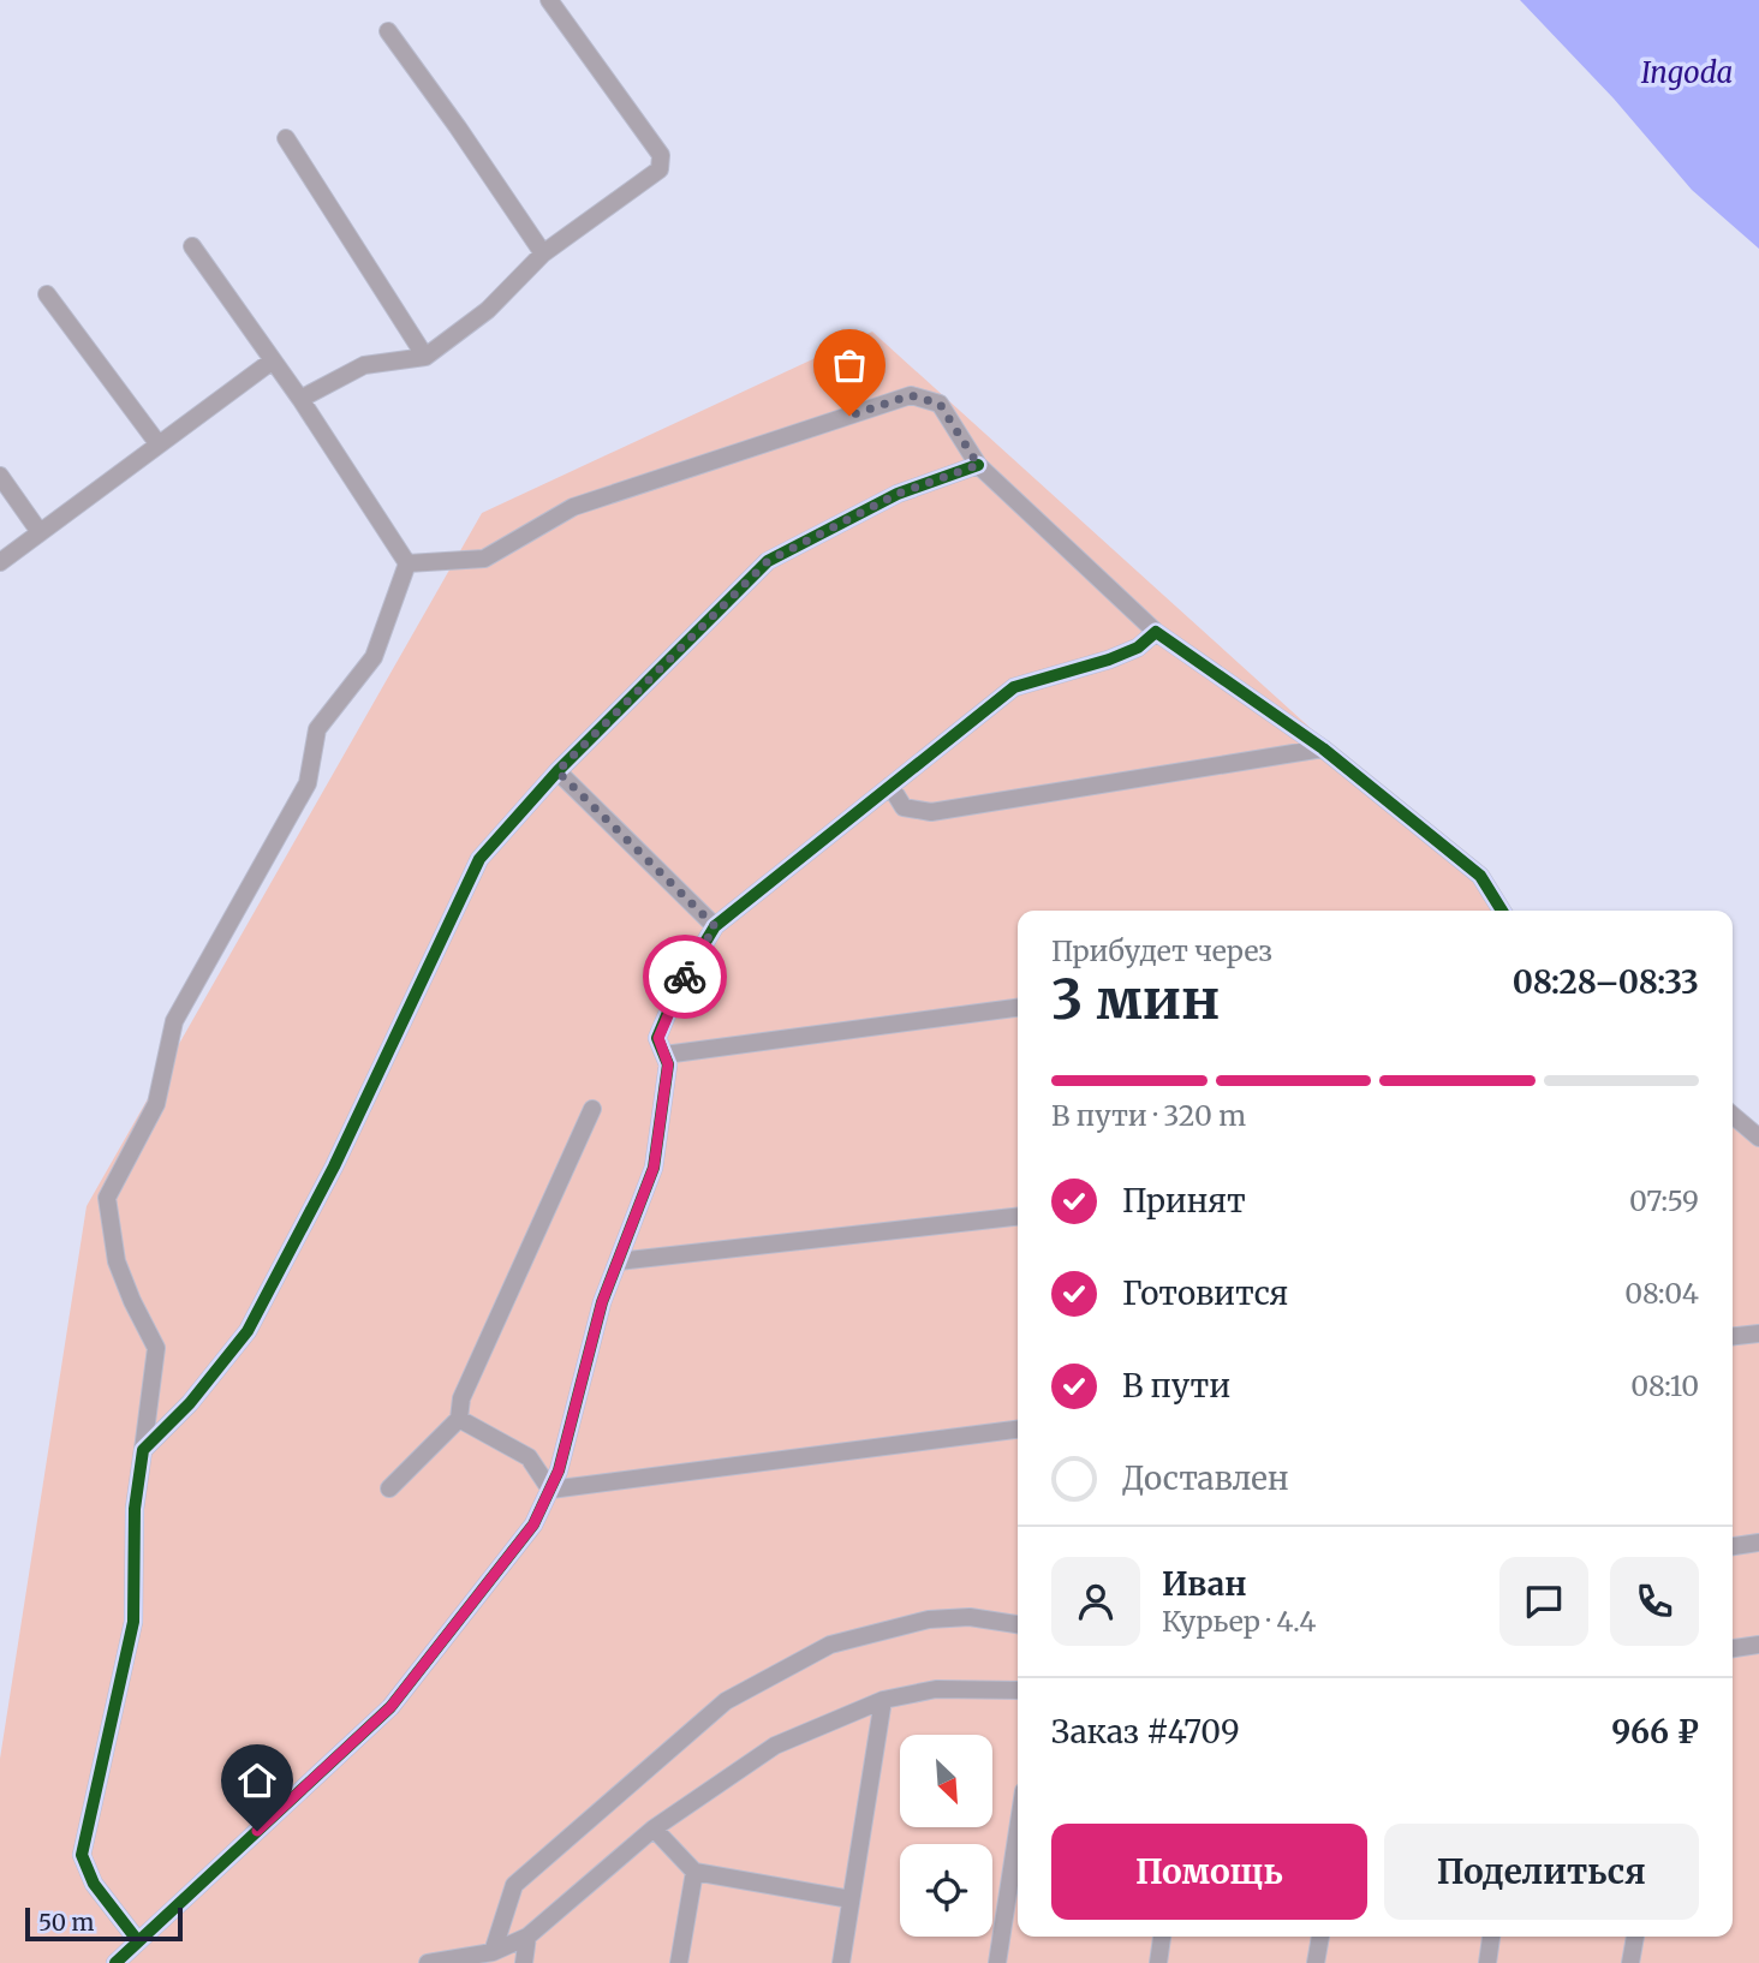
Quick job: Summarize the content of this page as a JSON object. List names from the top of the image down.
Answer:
{
  "water": ["Ingoda"],
  "scale_bar": "50 m",
  "north": "bottom right",
  "page": {
    "heading": ["3 мин", "Прибудет через", "08:28–08:33"],
    "panel": [
      "Иван",
      "Курьер · 4.4",
      "Заказ #4709",
      "966 ₽"
    ],
    "bar": "В пути · 320 m",
    "list": [
      ["Принят", "07:59"],
      ["Готовится", "08:04"],
      ["В пути", "08:10"],
      "Доставлен"
    ],
    "buttons": ["Помощь", "Поделиться"],
    "scale": "50 m"
  }
}
